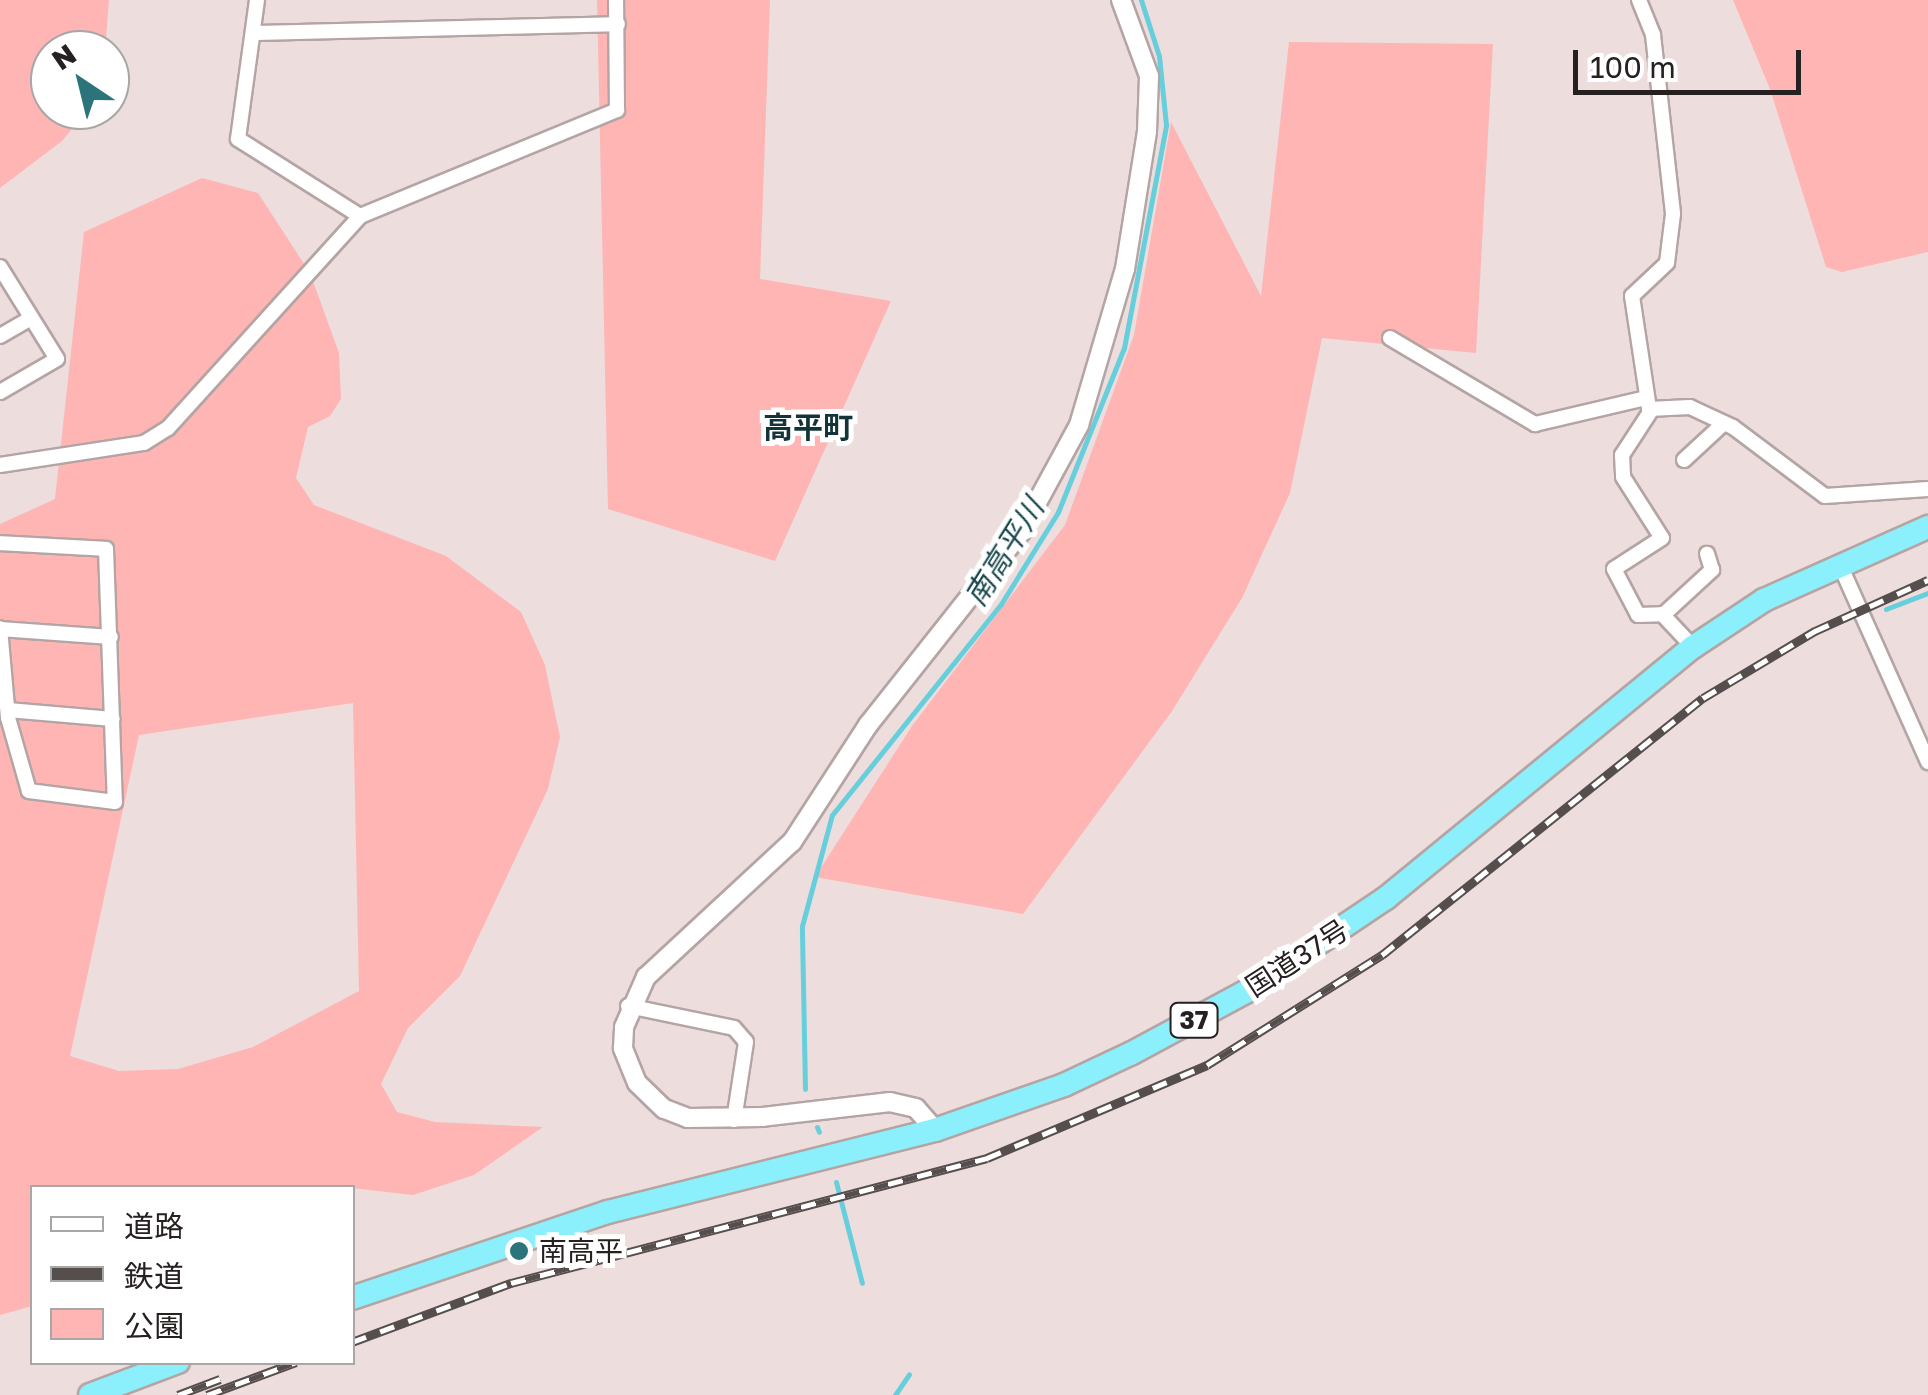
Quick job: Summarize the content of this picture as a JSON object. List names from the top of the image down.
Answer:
{
  "streets": {
    "highway": ["国道37号", "37"]
  },
  "districts": ["高平町"],
  "water": ["南高平川"],
  "places": ["南高平"],
  "legend": ["道路", "鉄道", "公園"],
  "scale_bar": "100 m",
  "north": "top left"
}
